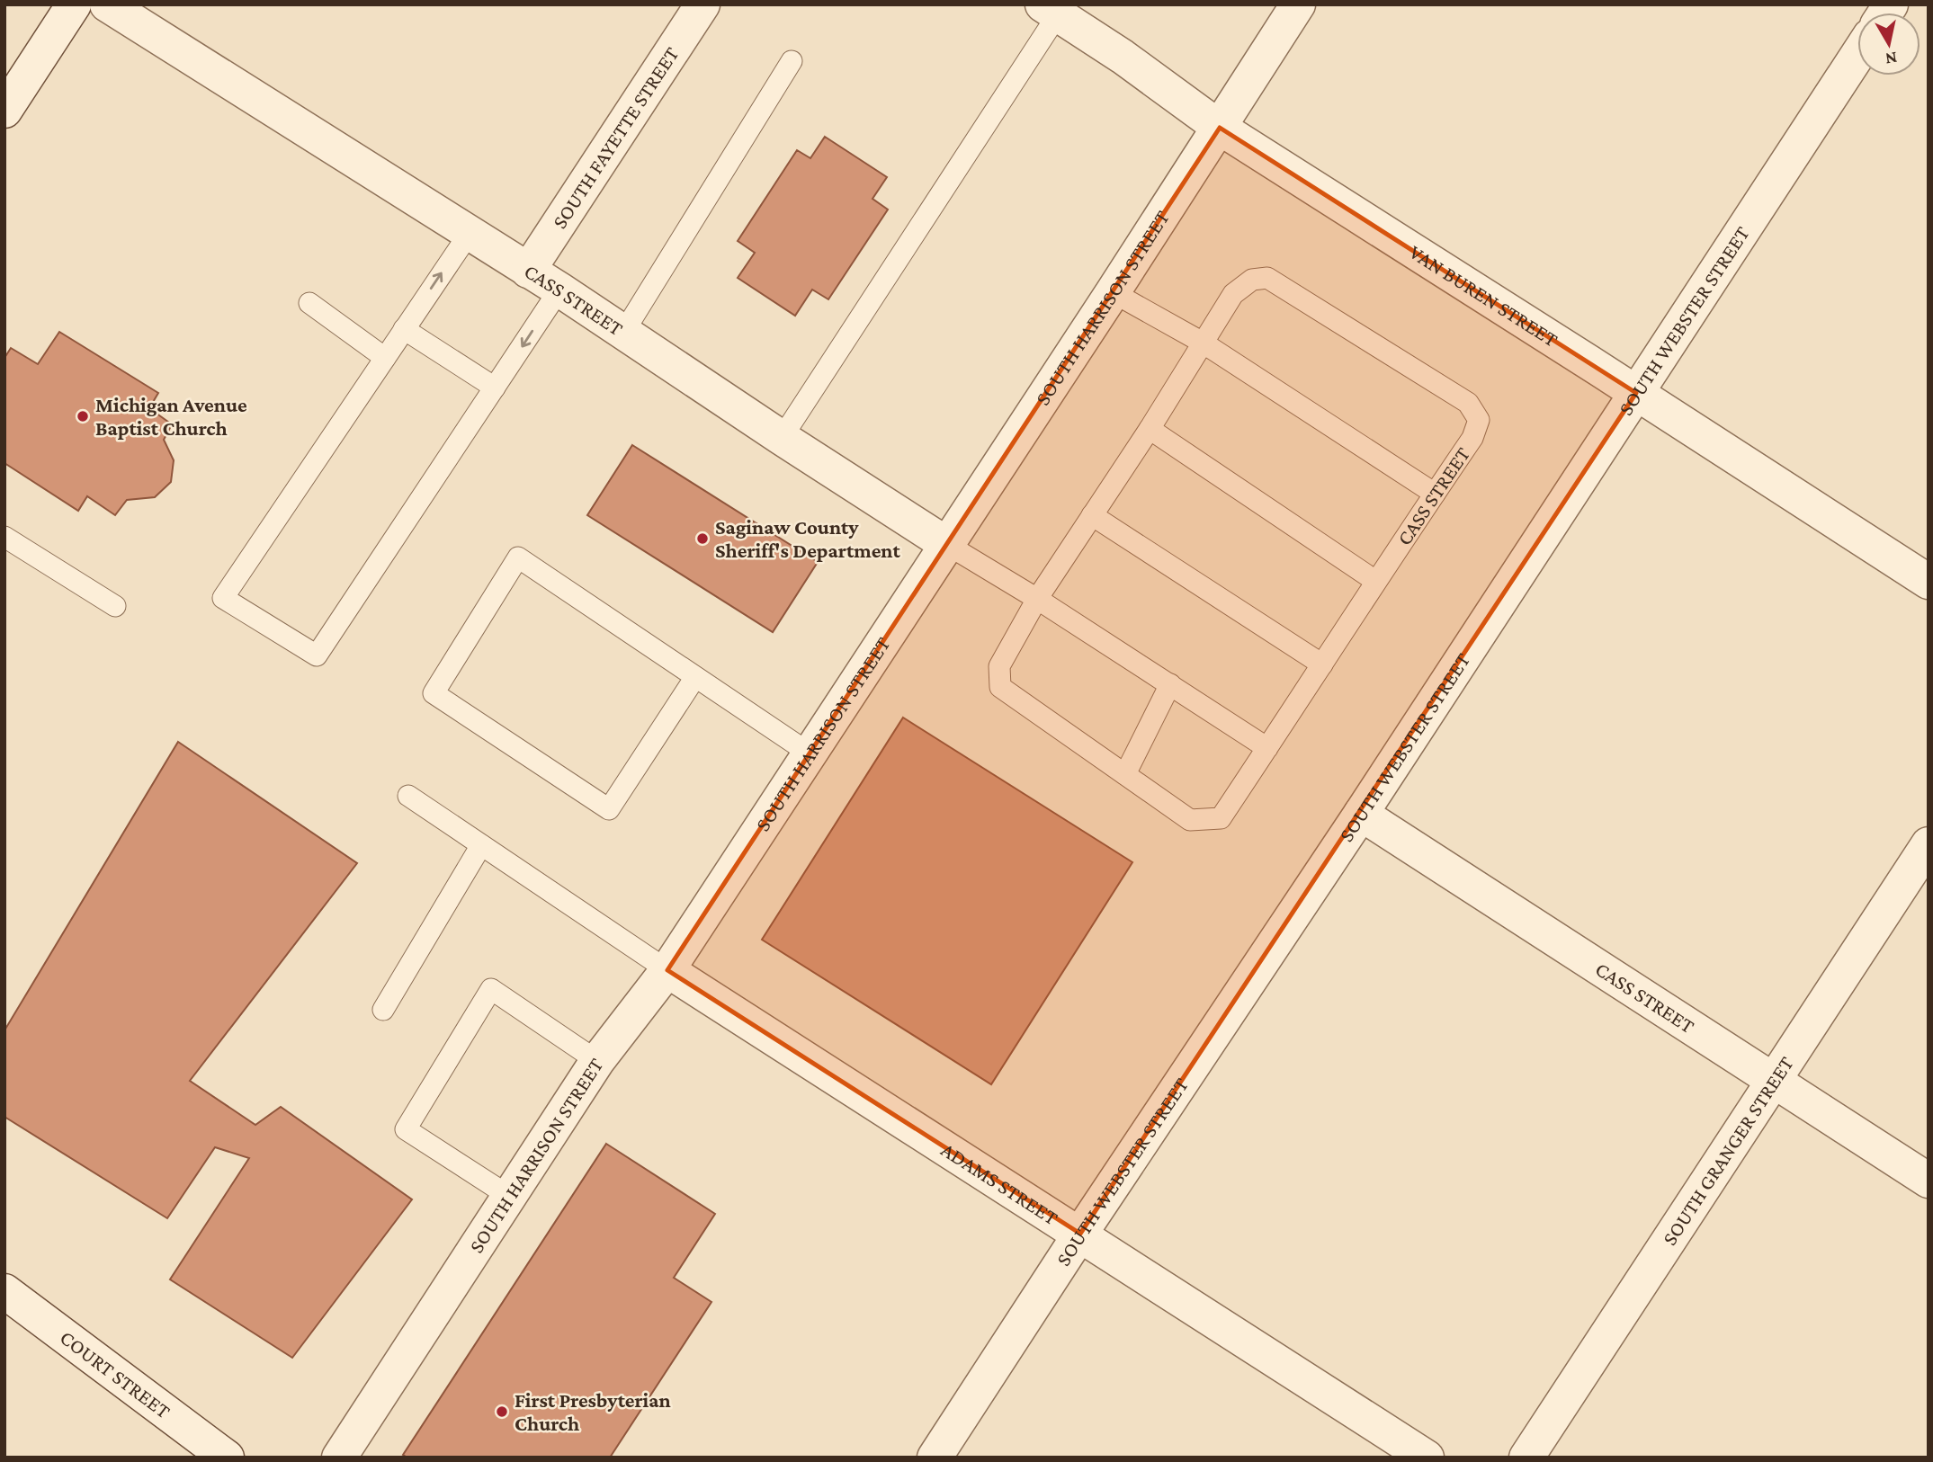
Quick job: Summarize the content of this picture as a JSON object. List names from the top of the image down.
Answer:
{
  "streets": {
    "street": [
      "SOUTH FAYETTE STREET",
      "VAN BUREN STREET",
      "CASS STREET",
      "SOUTH HARRISON STREET",
      "SOUTH WEBSTER STREET",
      "SOUTH GRANGER STREET",
      "ADAMS STREET",
      "COURT STREET"
    ]
  },
  "crossings": [
    ["SOUTH FAYETTE STREET", "CASS STREET"],
    ["VAN BUREN STREET", "SOUTH HARRISON STREET"],
    ["VAN BUREN STREET", "SOUTH WEBSTER STREET"],
    ["CASS STREET", "SOUTH HARRISON STREET"],
    ["CASS STREET", "SOUTH WEBSTER STREET"],
    ["CASS STREET", "SOUTH GRANGER STREET"],
    ["SOUTH HARRISON STREET", "ADAMS STREET"],
    ["SOUTH WEBSTER STREET", "ADAMS STREET"]
  ],
  "places": ["Michigan Avenue Baptist Church", "Saginaw County Sheriff's Department", "First Presbyterian Church"],
  "north": "bottom"
}
